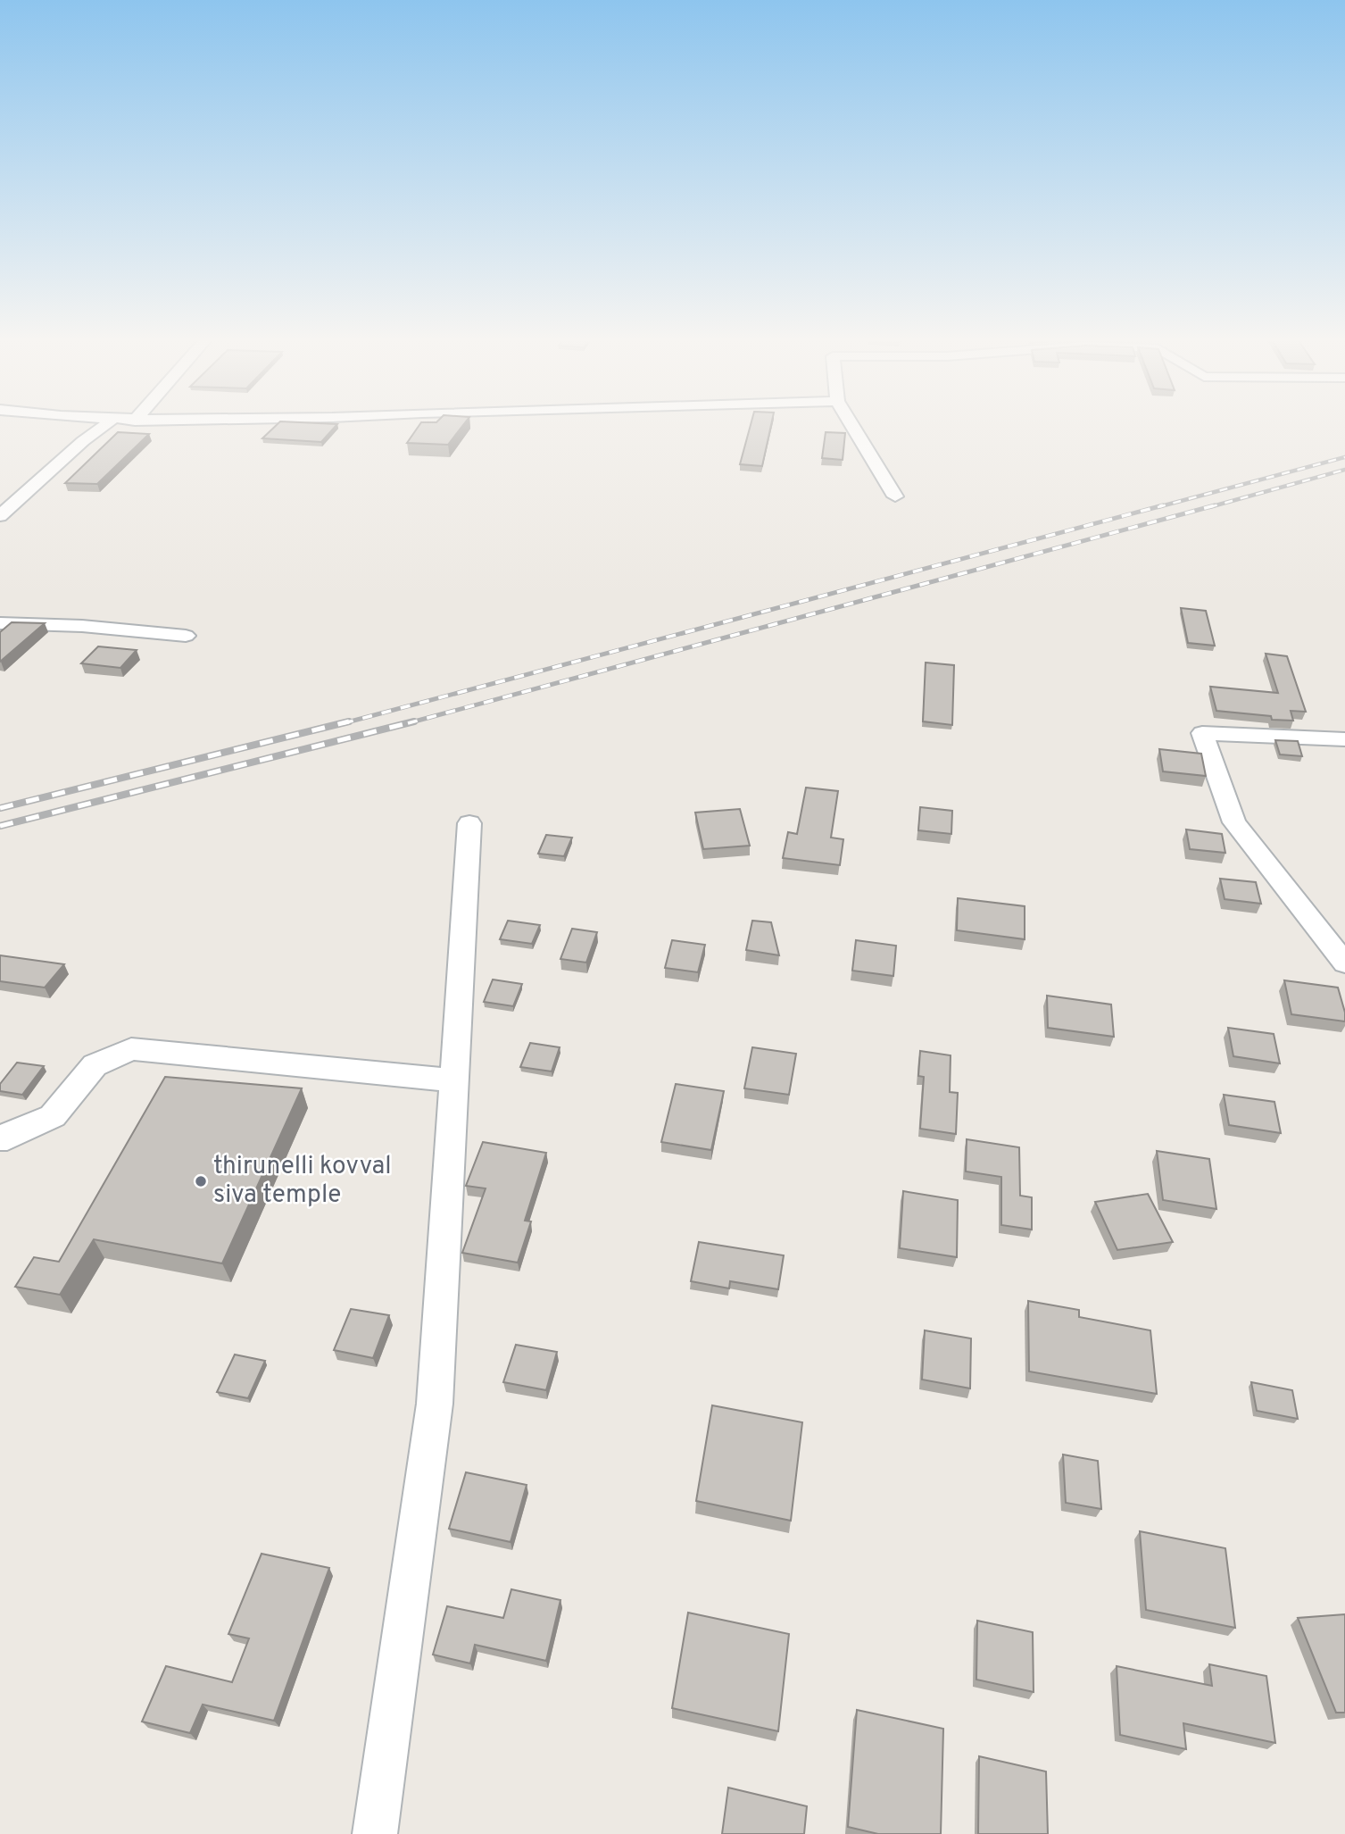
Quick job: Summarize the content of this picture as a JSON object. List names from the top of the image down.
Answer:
{
  "places": ["thirunelli kovval siva temple"]
}
